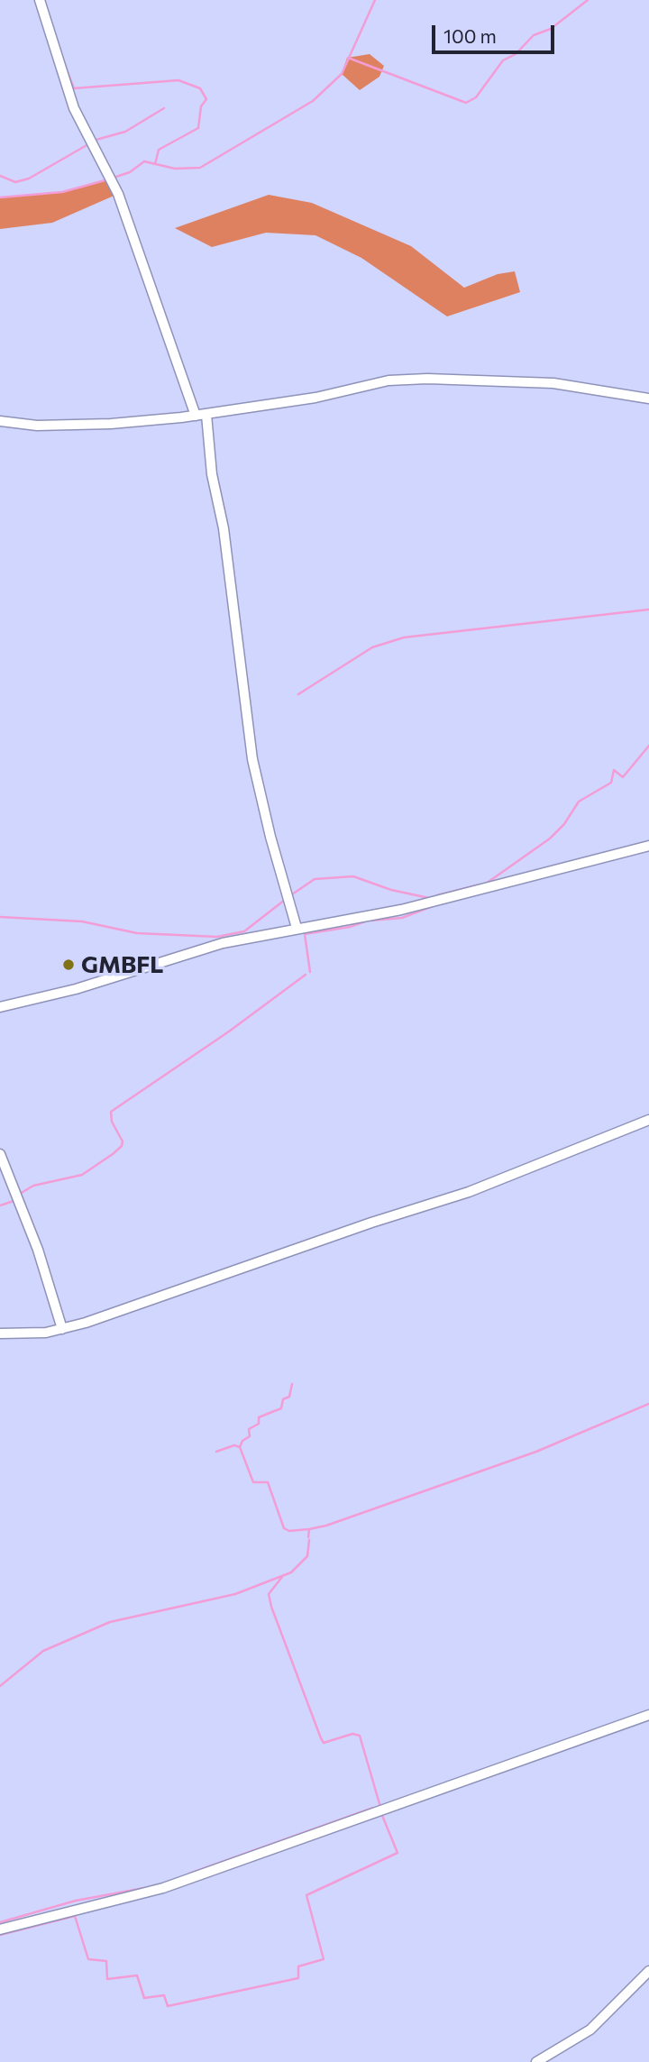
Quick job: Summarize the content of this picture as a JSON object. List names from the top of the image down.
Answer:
{
  "places": ["GMBFL"],
  "scale_bar": "100 m"
}
